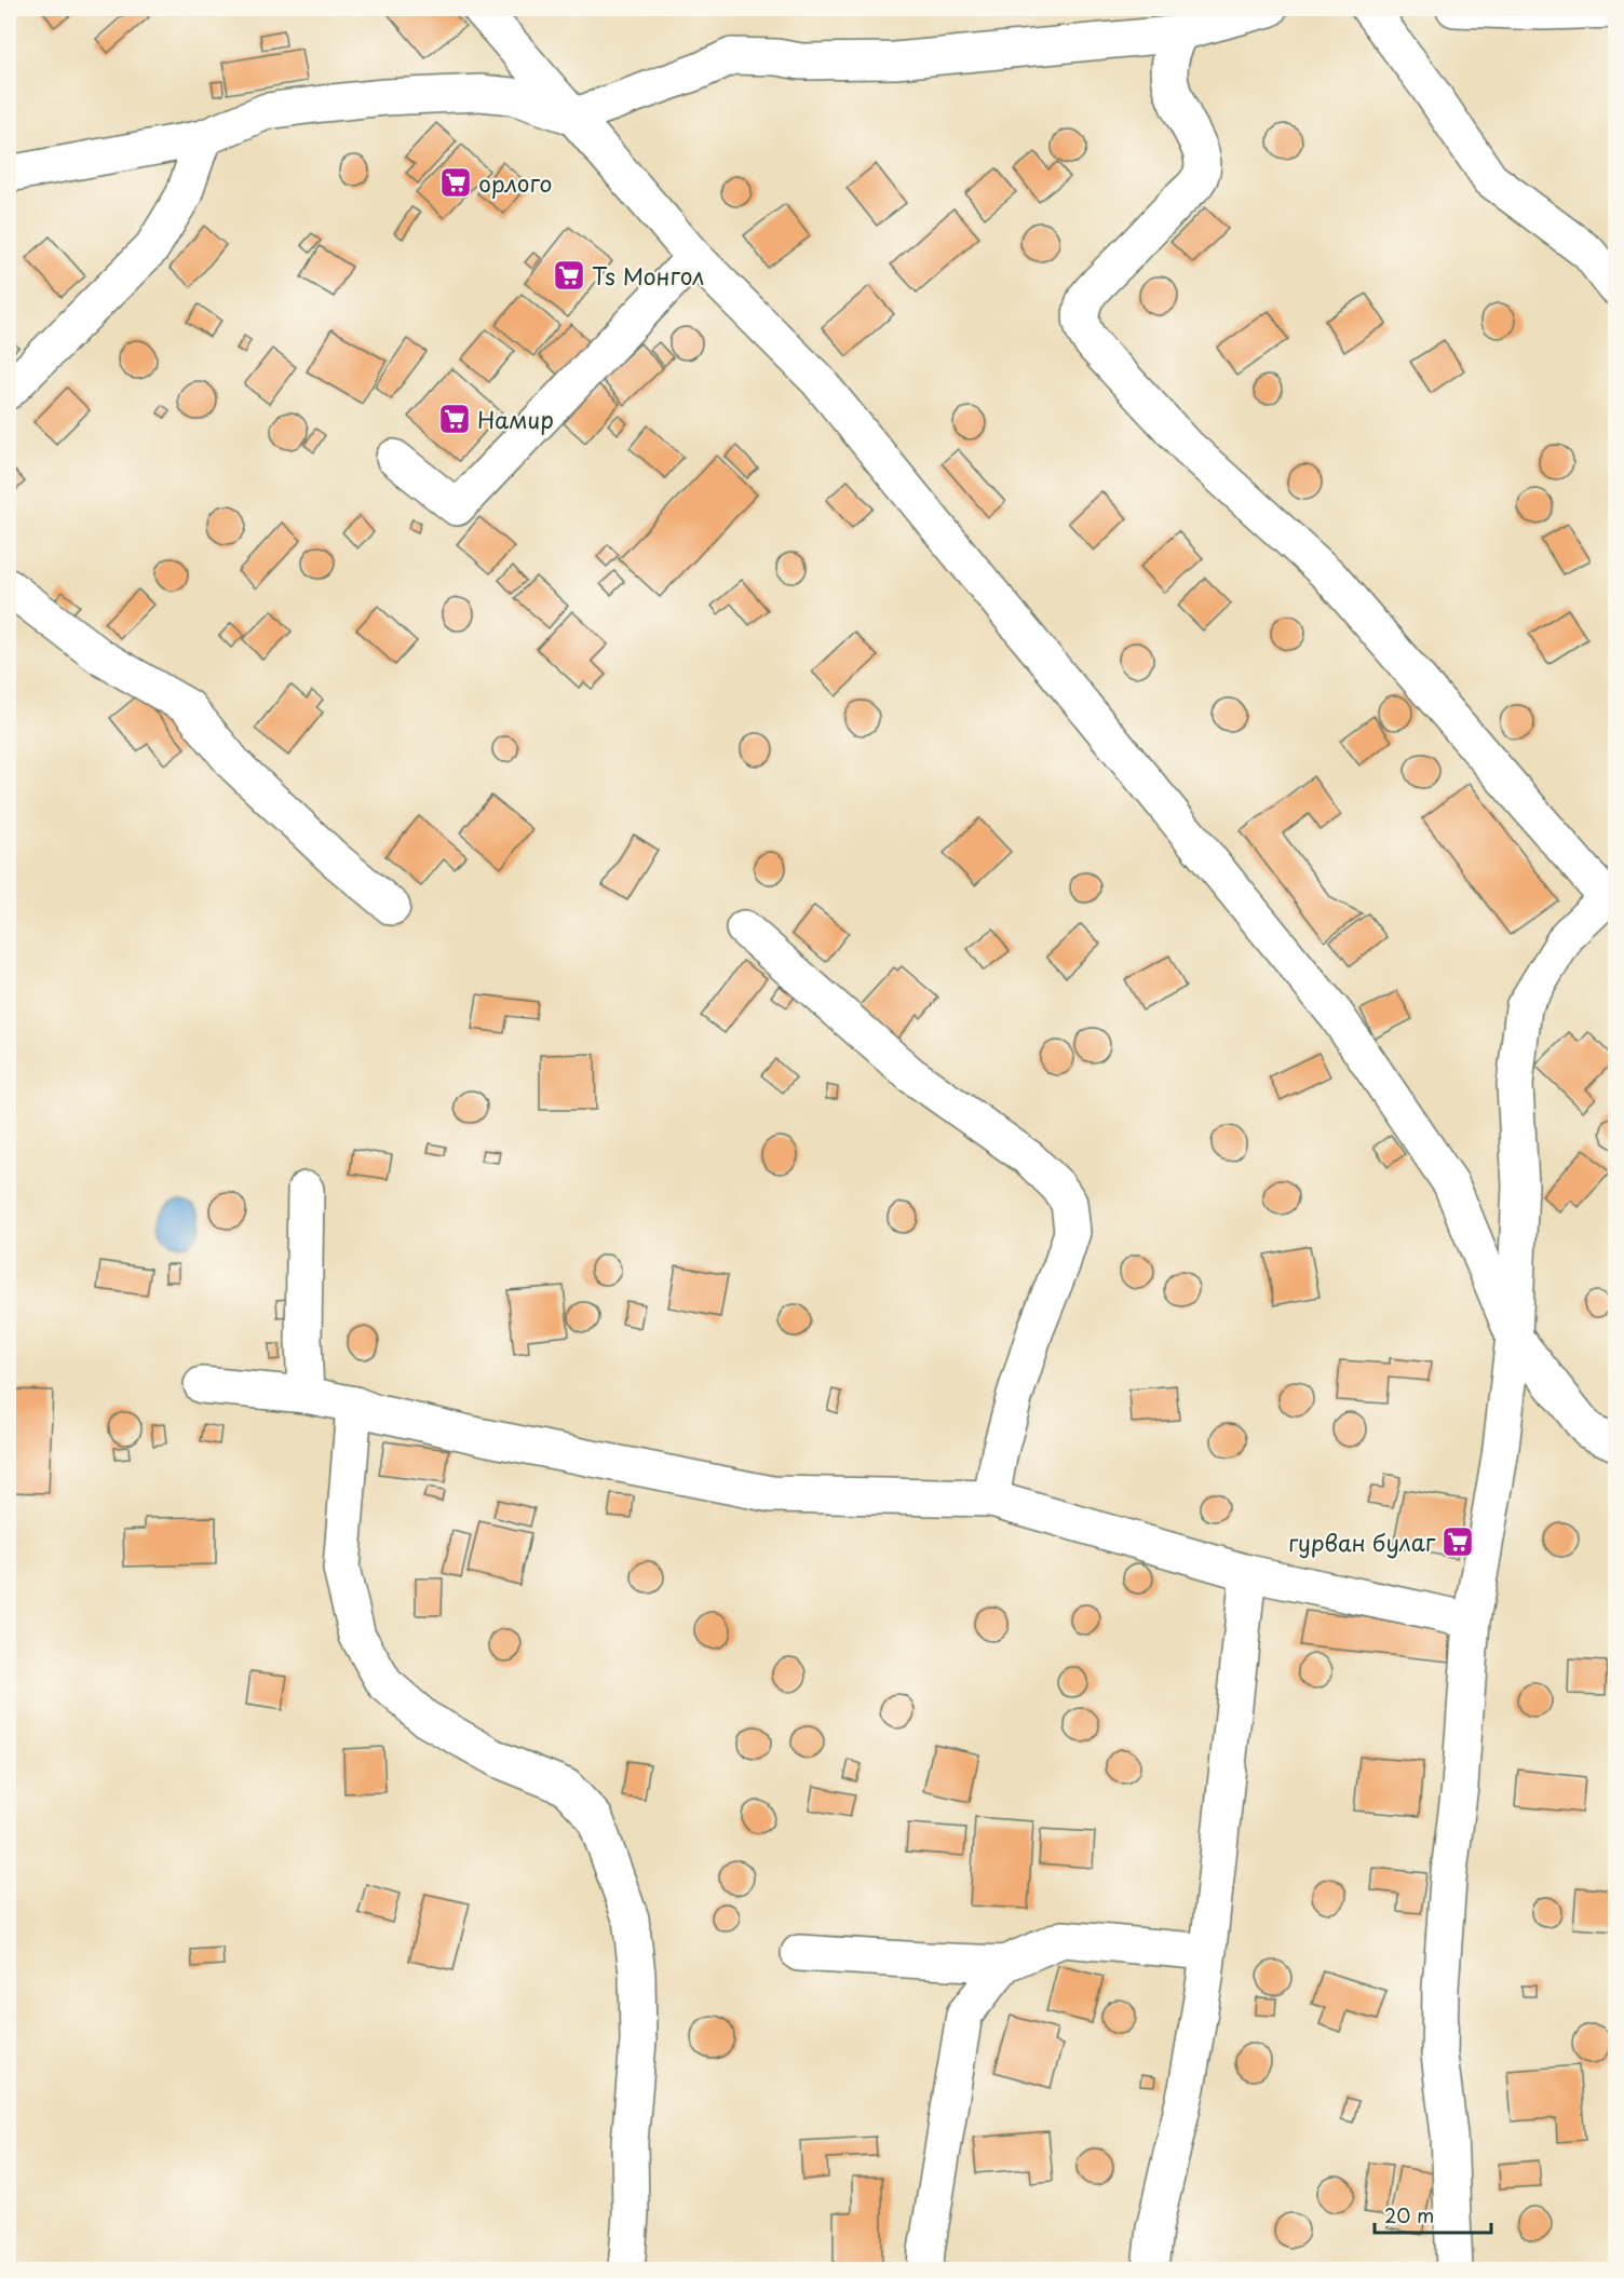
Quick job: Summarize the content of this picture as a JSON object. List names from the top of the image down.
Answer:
{
  "places": {
    "supermarket": [
      "орлого",
      "Ts Монгол",
      "Намир",
      "гурван булаг"
    ]
  },
  "scale_bar": "20 m"
}
